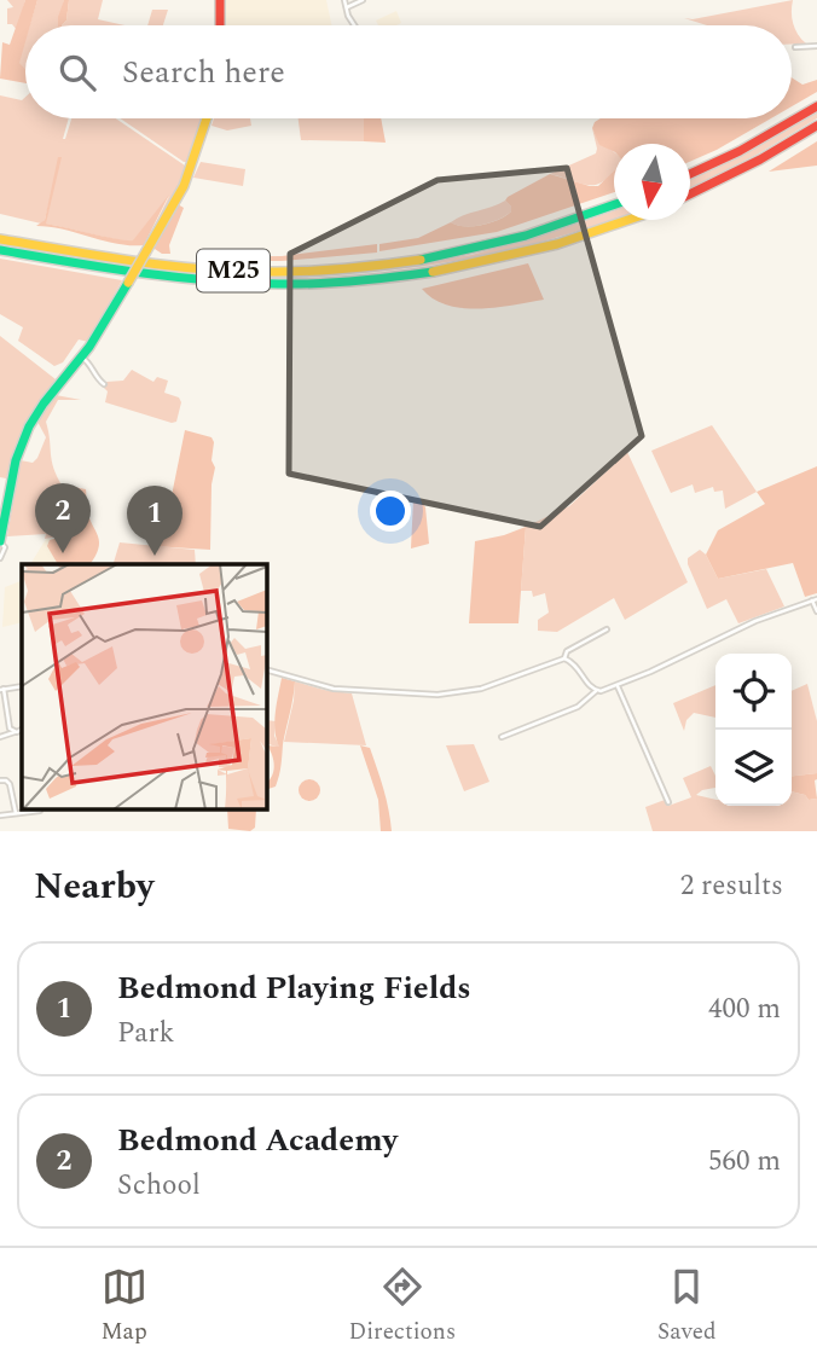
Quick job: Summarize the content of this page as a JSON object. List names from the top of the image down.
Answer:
{
  "streets": {
    "main road": ["M25"]
  },
  "north": "bottom",
  "page": {
    "search": "Search here",
    "pins": ["2", "1"],
    "heading": ["Nearby", "2 results"],
    "list": [
      {
        "mark": "1",
        "name": "Bedmond Playing Fields",
        "note": "Park",
        "value": "400 m"
      },
      {
        "mark": "2",
        "name": "Bedmond Academy",
        "note": "School",
        "value": "560 m"
      }
    ],
    "nav": ["Map", "Directions", "Saved"]
  }
}
